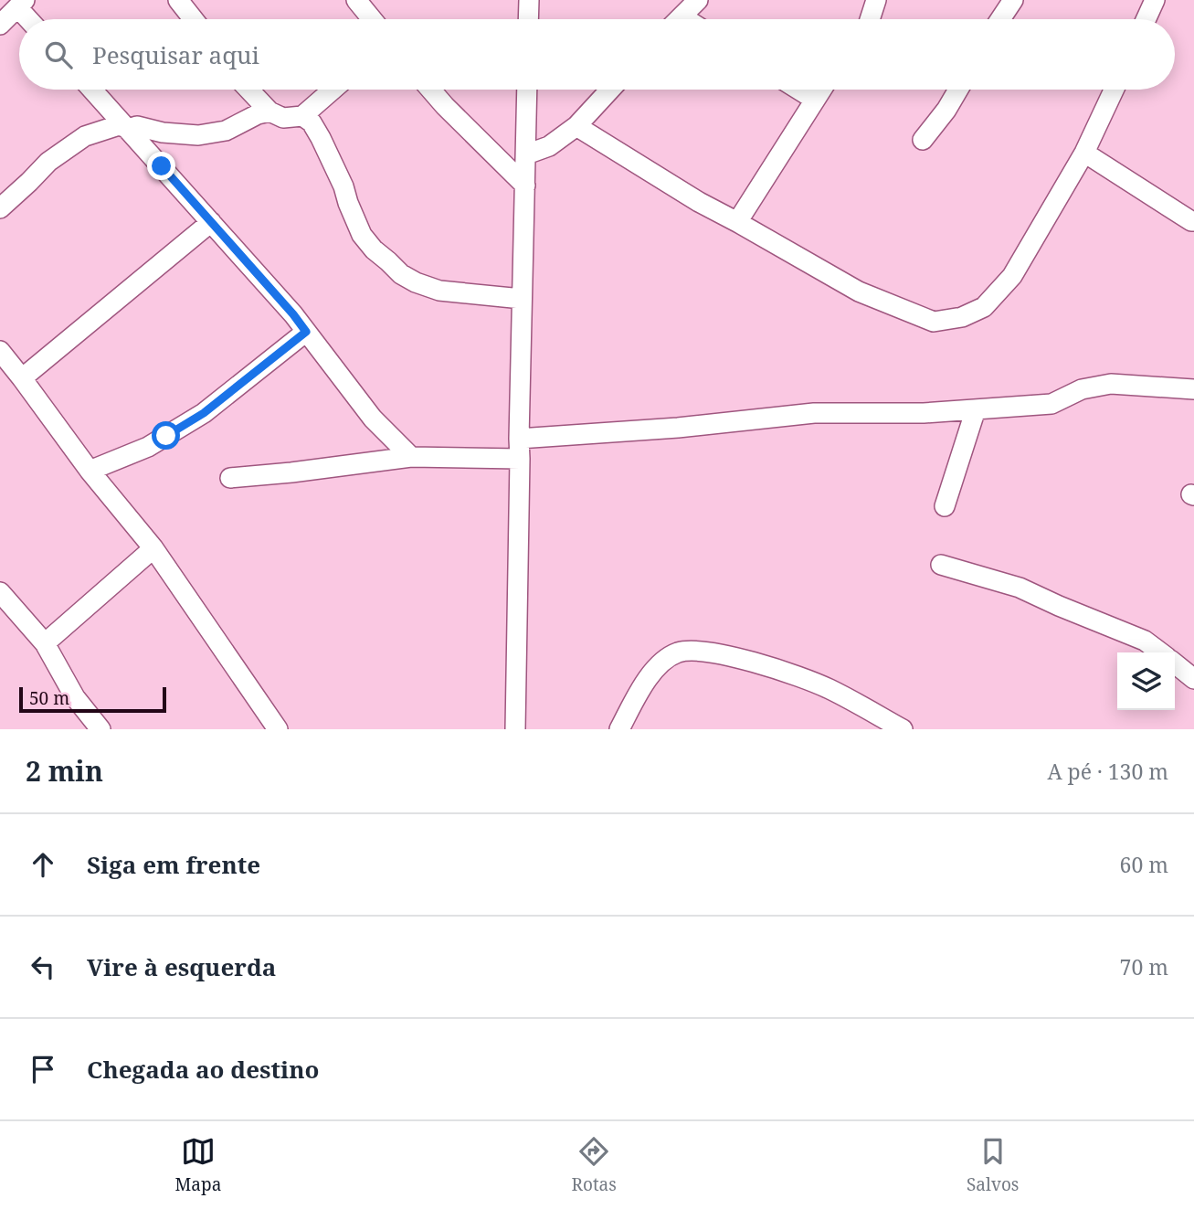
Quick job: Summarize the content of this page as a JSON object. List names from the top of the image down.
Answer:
{
  "scale_bar": "50 m",
  "page": {
    "search": "Pesquisar aqui",
    "scale": "50 m",
    "heading": ["2 min", "A pé · 130 m"],
    "list": [
      ["Siga em frente", "60 m"],
      ["Vire à esquerda", "70 m"],
      "Chegada ao destino"
    ],
    "nav": ["Mapa", "Rotas", "Salvos"]
  }
}
